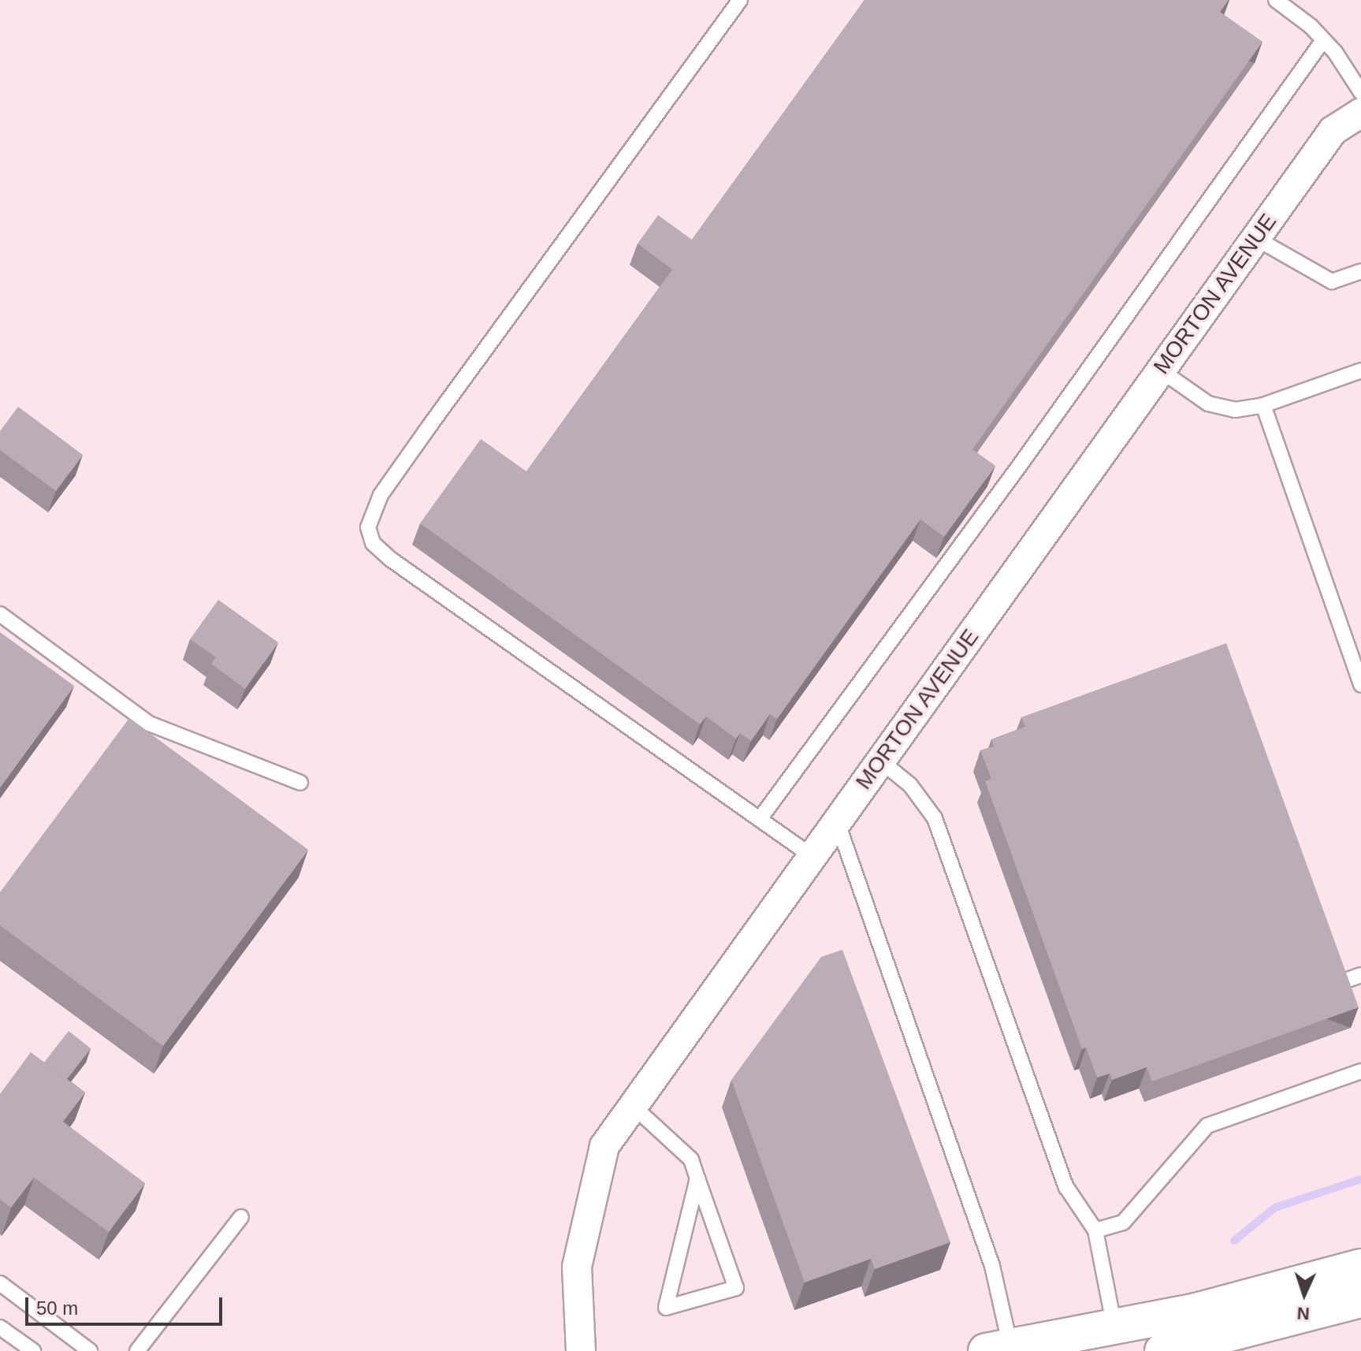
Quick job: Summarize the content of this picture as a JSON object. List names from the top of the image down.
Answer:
{
  "streets": {
    "street": ["MORTON AVENUE"]
  },
  "scale_bar": "50 m",
  "north": "bottom"
}
